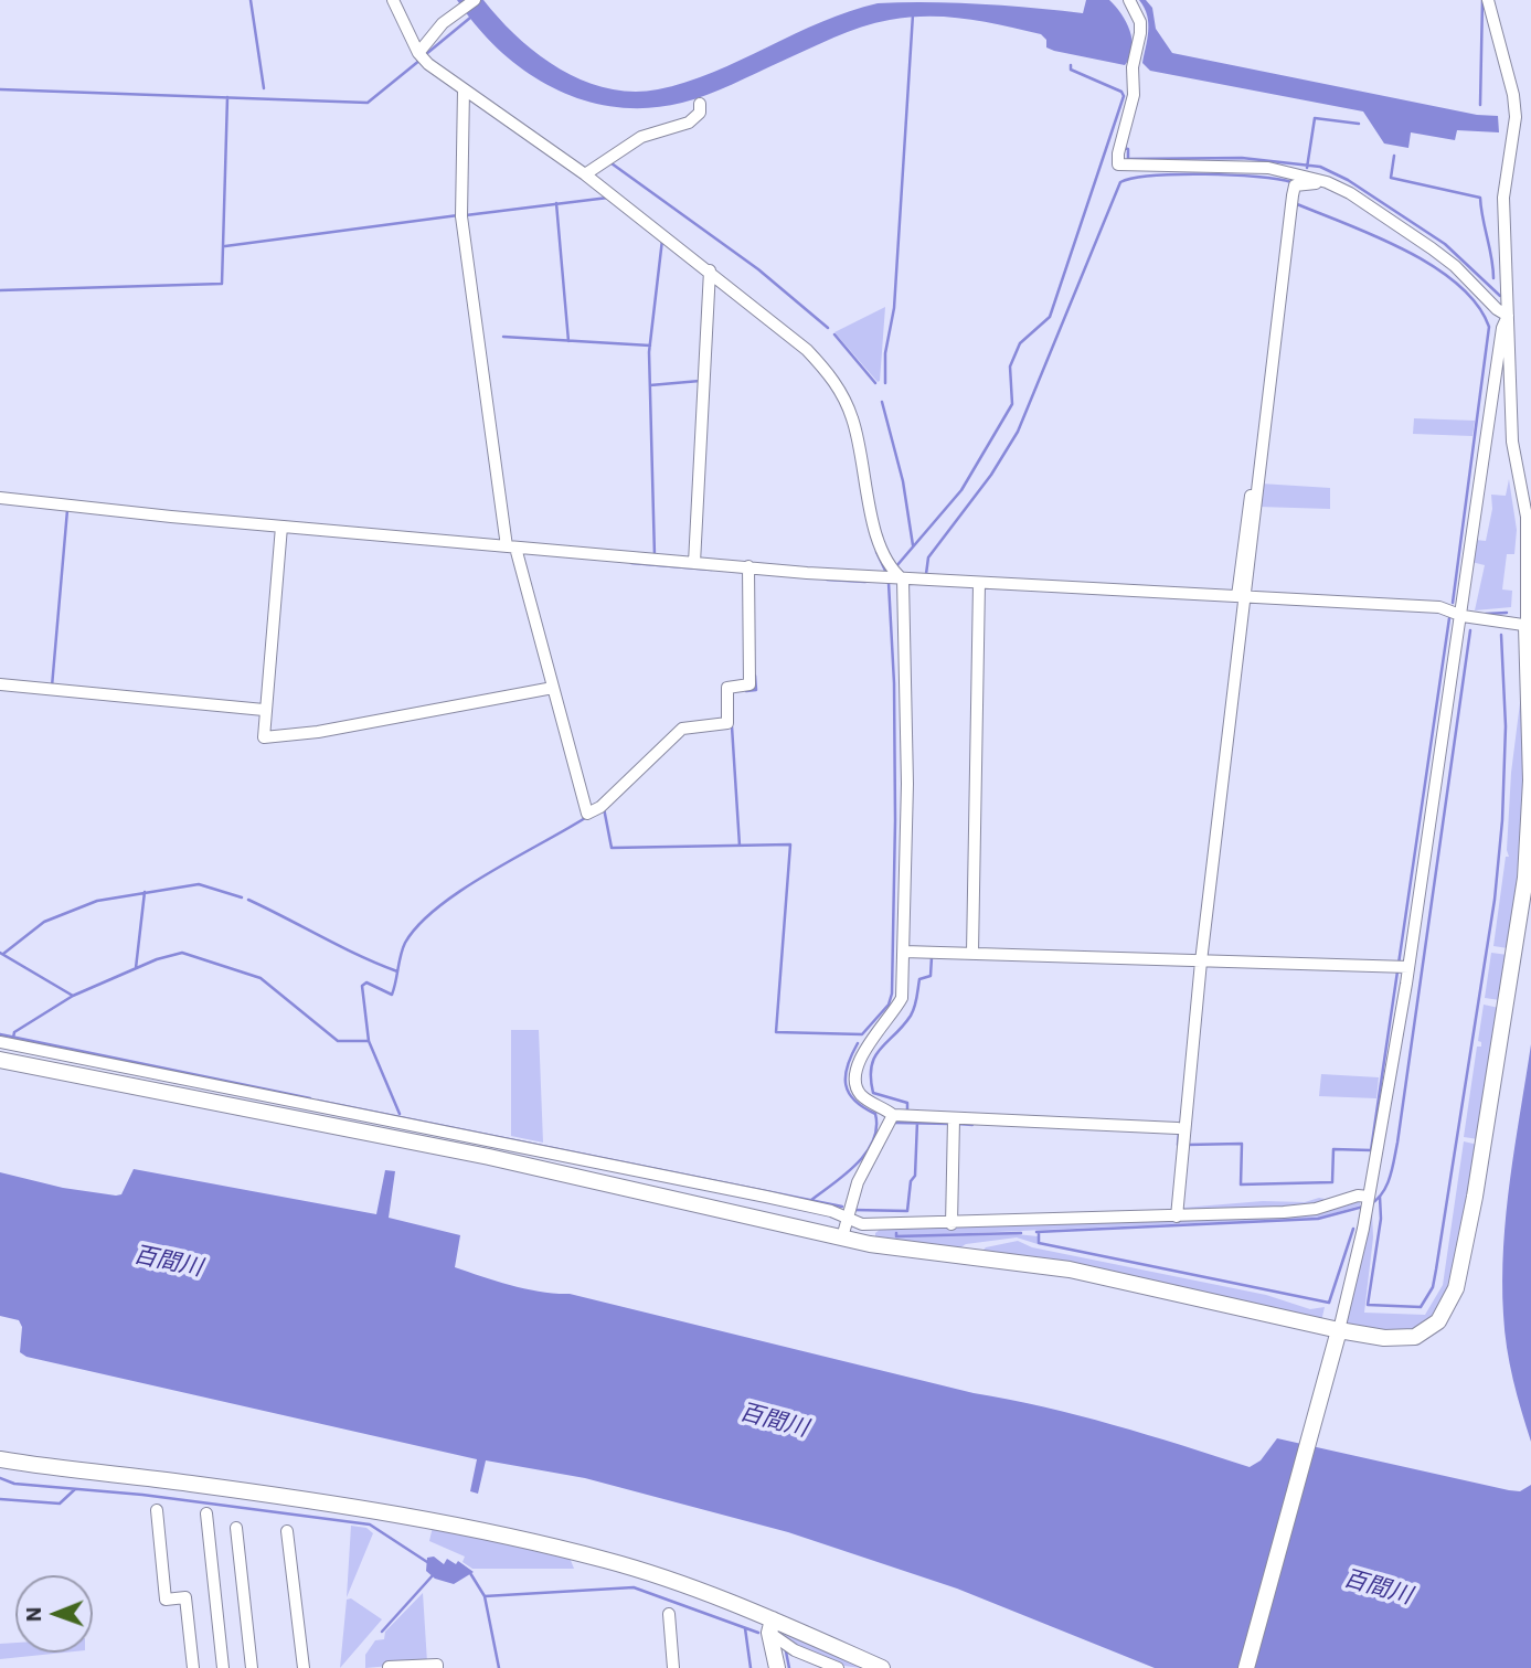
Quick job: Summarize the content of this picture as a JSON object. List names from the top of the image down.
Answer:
{
  "water": ["百間川"],
  "north": "left"
}
